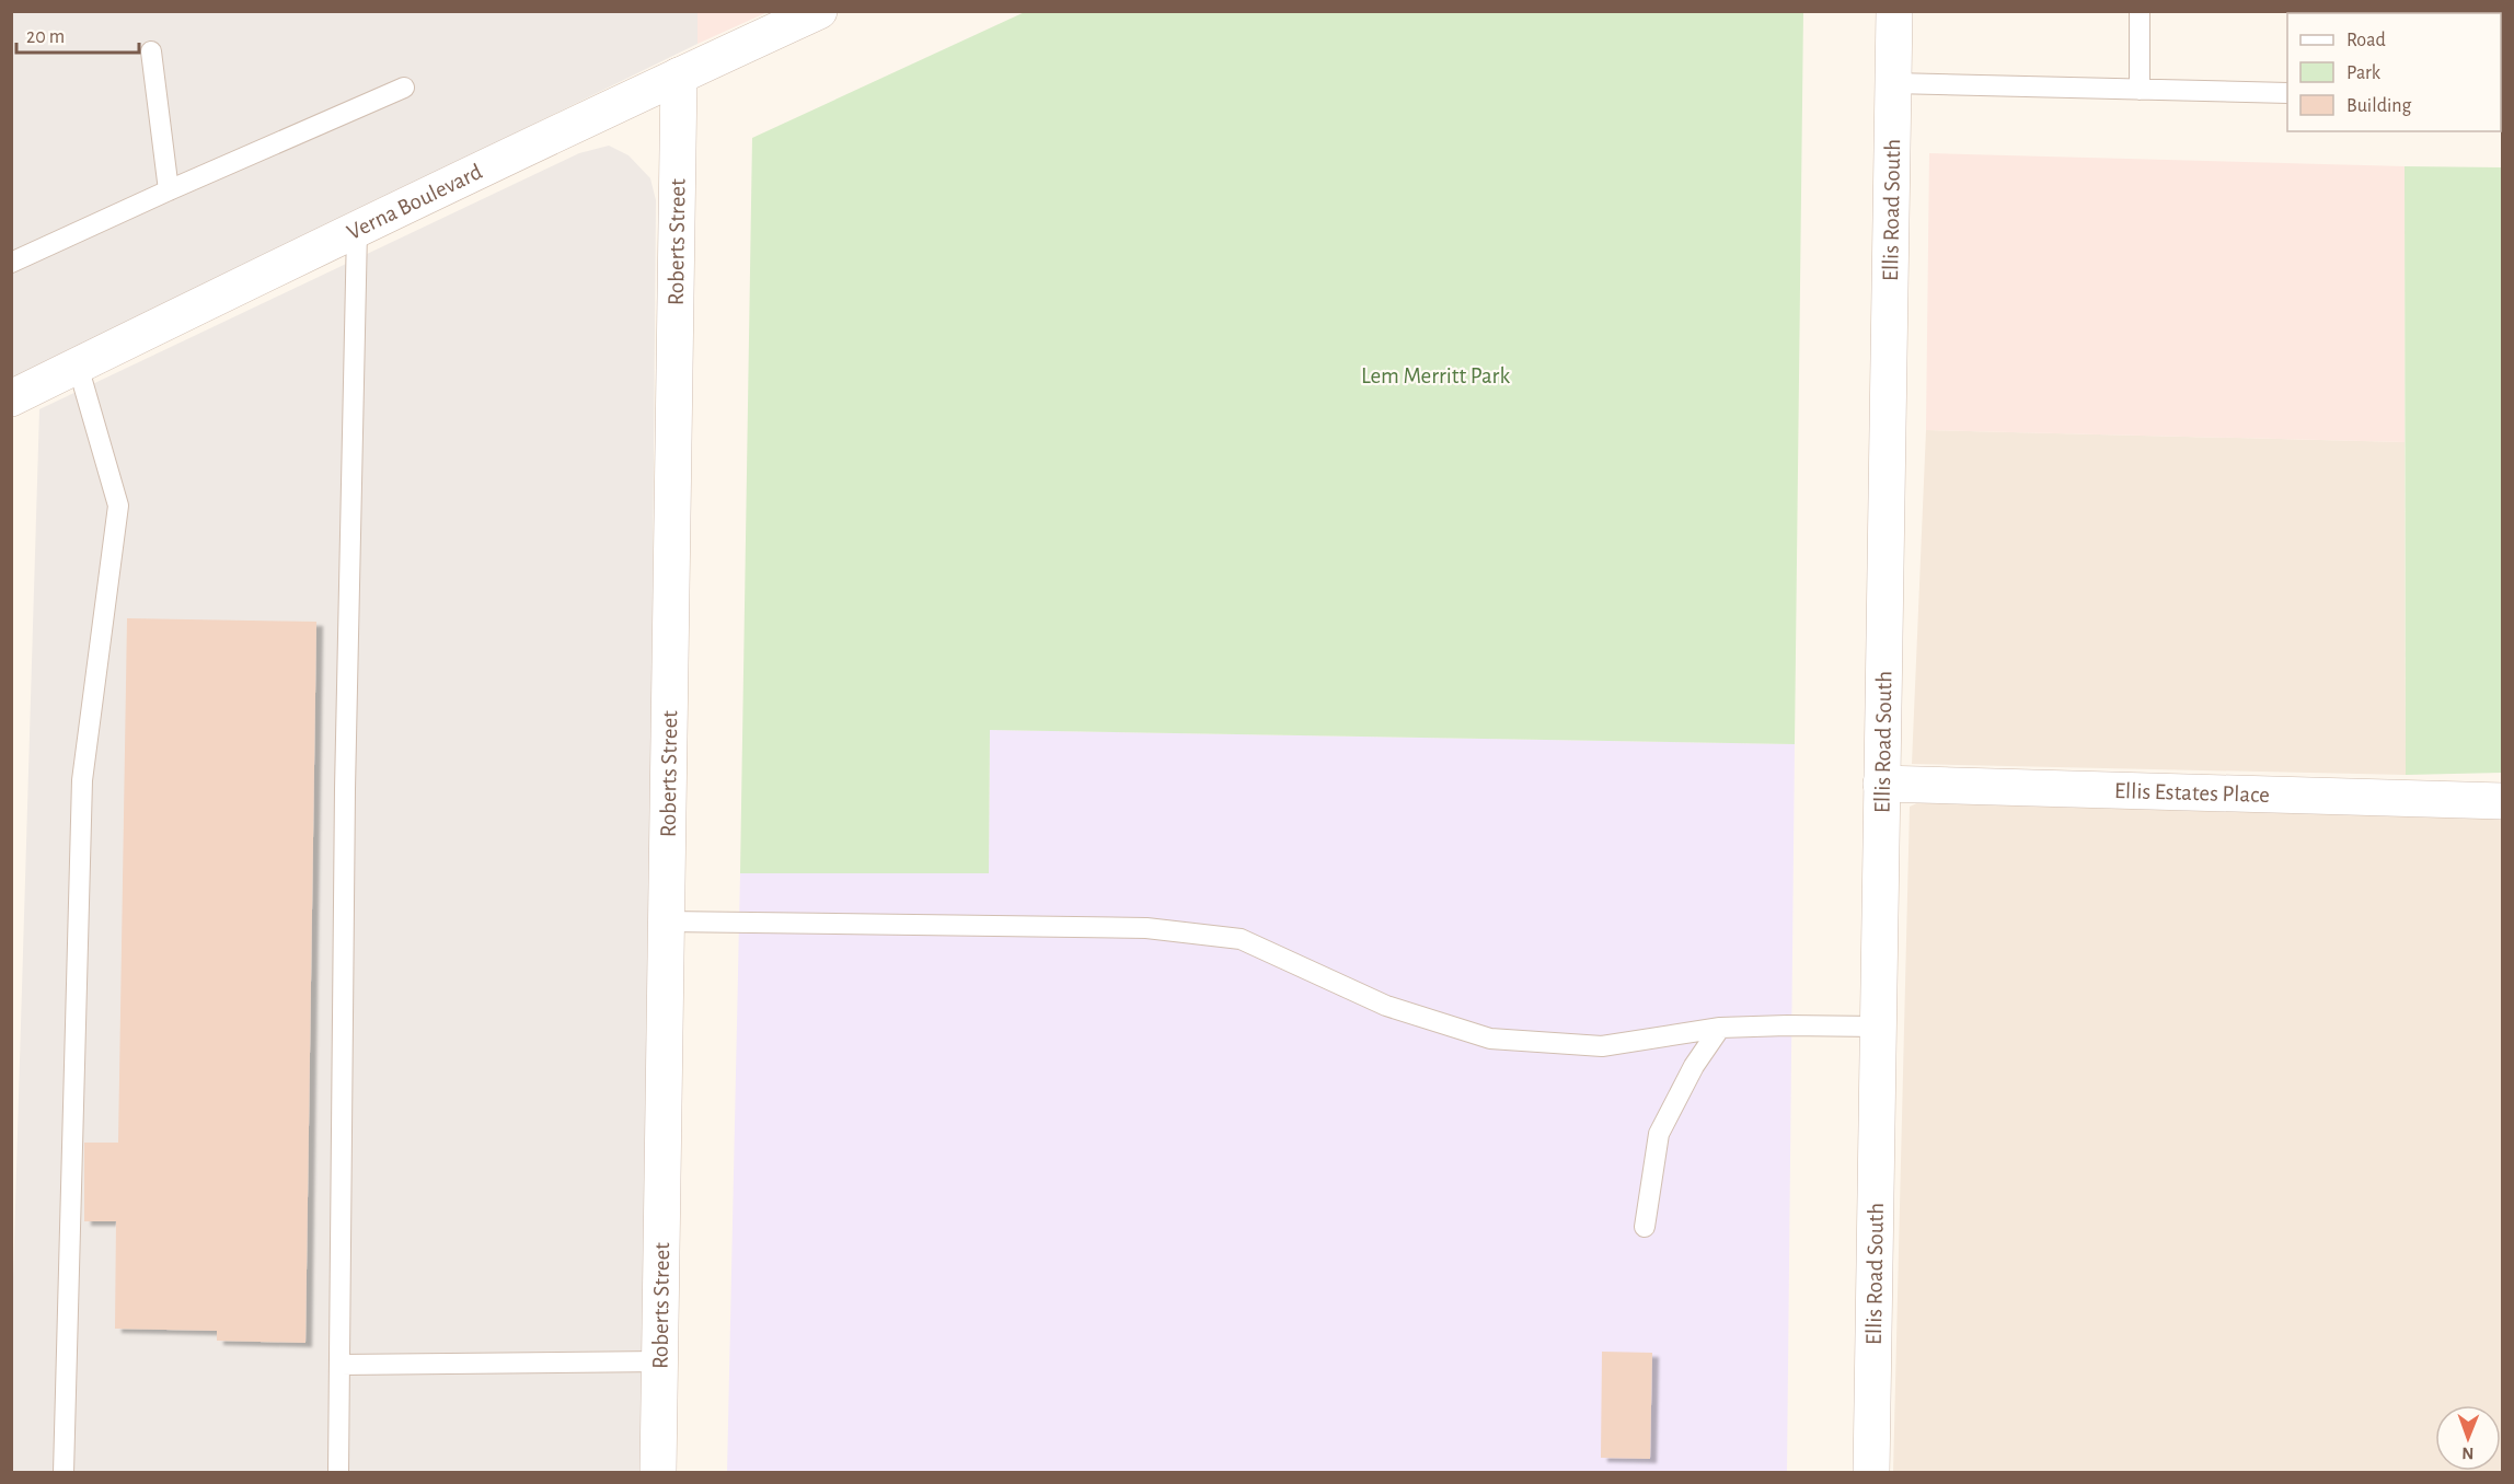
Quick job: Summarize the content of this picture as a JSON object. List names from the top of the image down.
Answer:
{
  "streets": {
    "street": [
      "Verna Boulevard",
      "Ellis Road South",
      "Roberts Street",
      "Ellis Estates Place"
    ]
  },
  "crossings": [
    ["Verna Boulevard", "Roberts Street"],
    ["Ellis Road South", "Ellis Estates Place"]
  ],
  "parks": ["Lem Merritt Park"],
  "legend": ["Road", "Park", "Building"],
  "scale_bar": "20 m",
  "north": "bottom"
}
